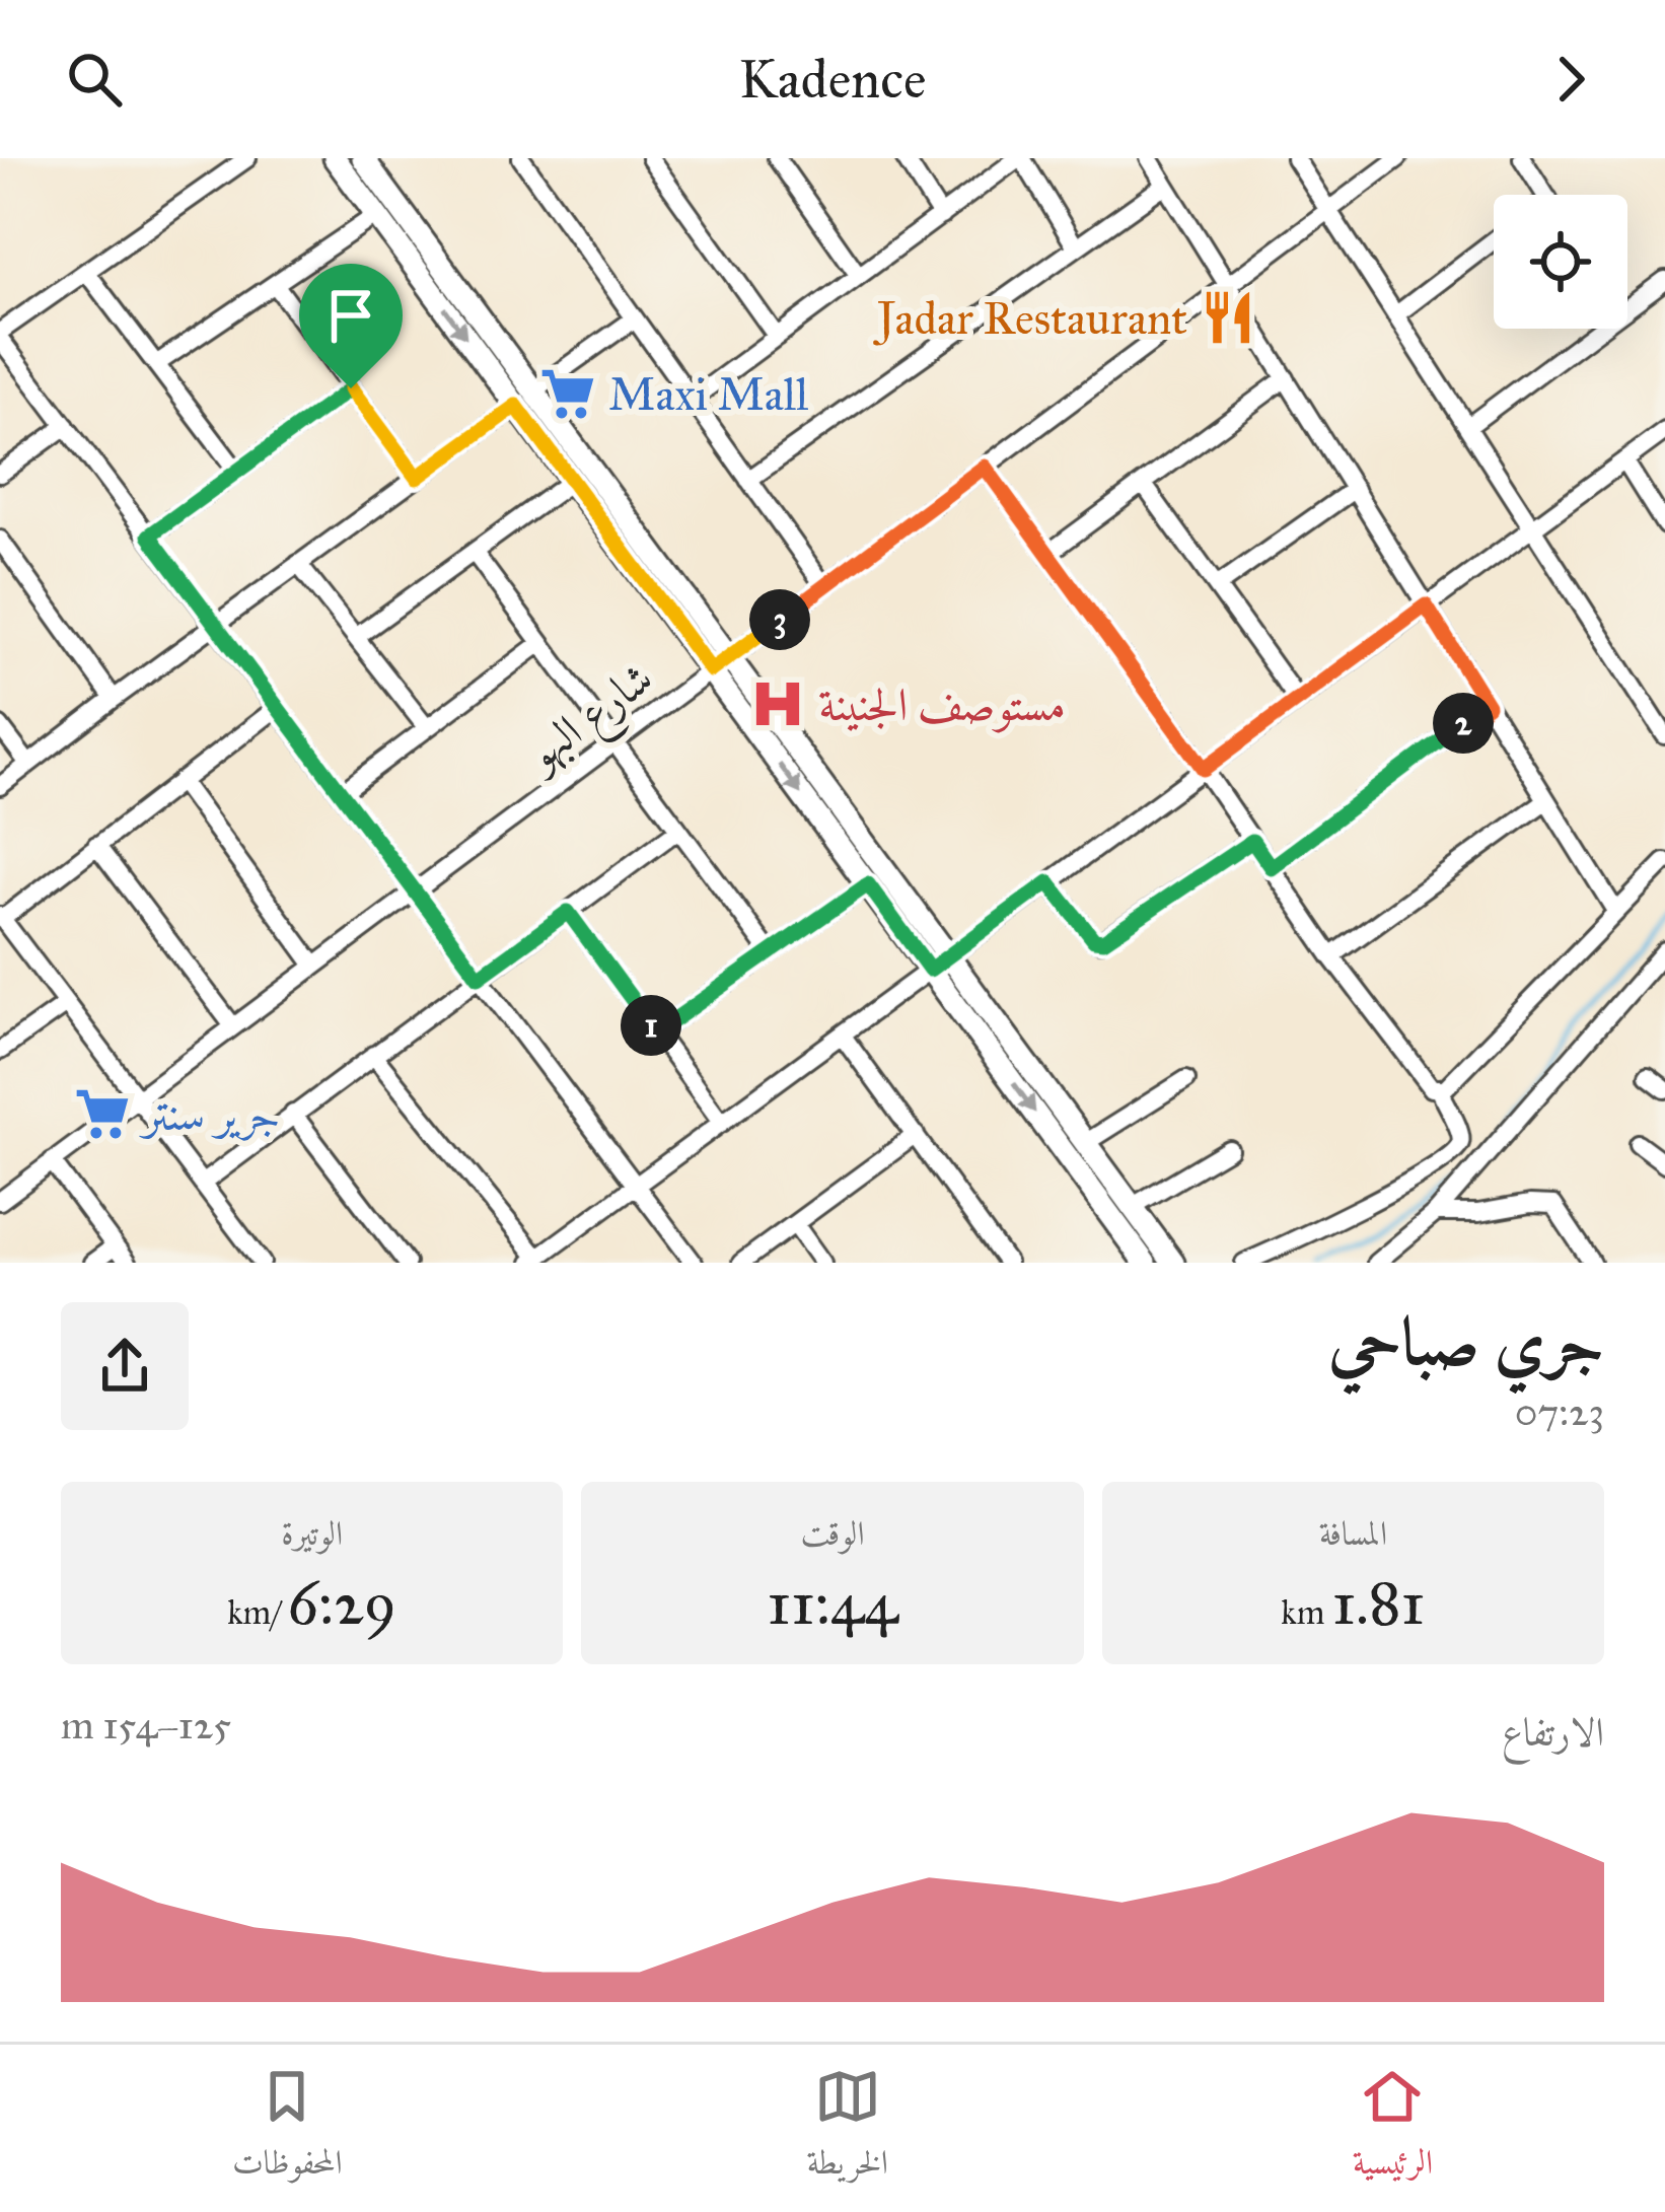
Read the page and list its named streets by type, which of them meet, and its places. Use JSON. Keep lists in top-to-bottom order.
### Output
{
  "streets": {
    "street": ["شارع البهو"]
  },
  "places": {
    "restaurant": ["Jadar Restaurant"],
    "supermarket": ["Maxi Mall", "جرير سنتر"],
    "hospital": ["مستوصف الجنينة"]
  },
  "page": {
    "header": "Kadence",
    "pins": ["3", "2", "1"],
    "heading": ["جري صباحي", "07:23"],
    "stats": [
      ["المسافة", "1.81 km"],
      ["الوقت", "11:44"],
      ["الوتيرة", "6:29 /km"]
    ],
    "chart": ["الارتفاع", "125–154 m"],
    "tabs": ["الرئيسية", "الخريطة", "المحفوظات"]
  }
}
